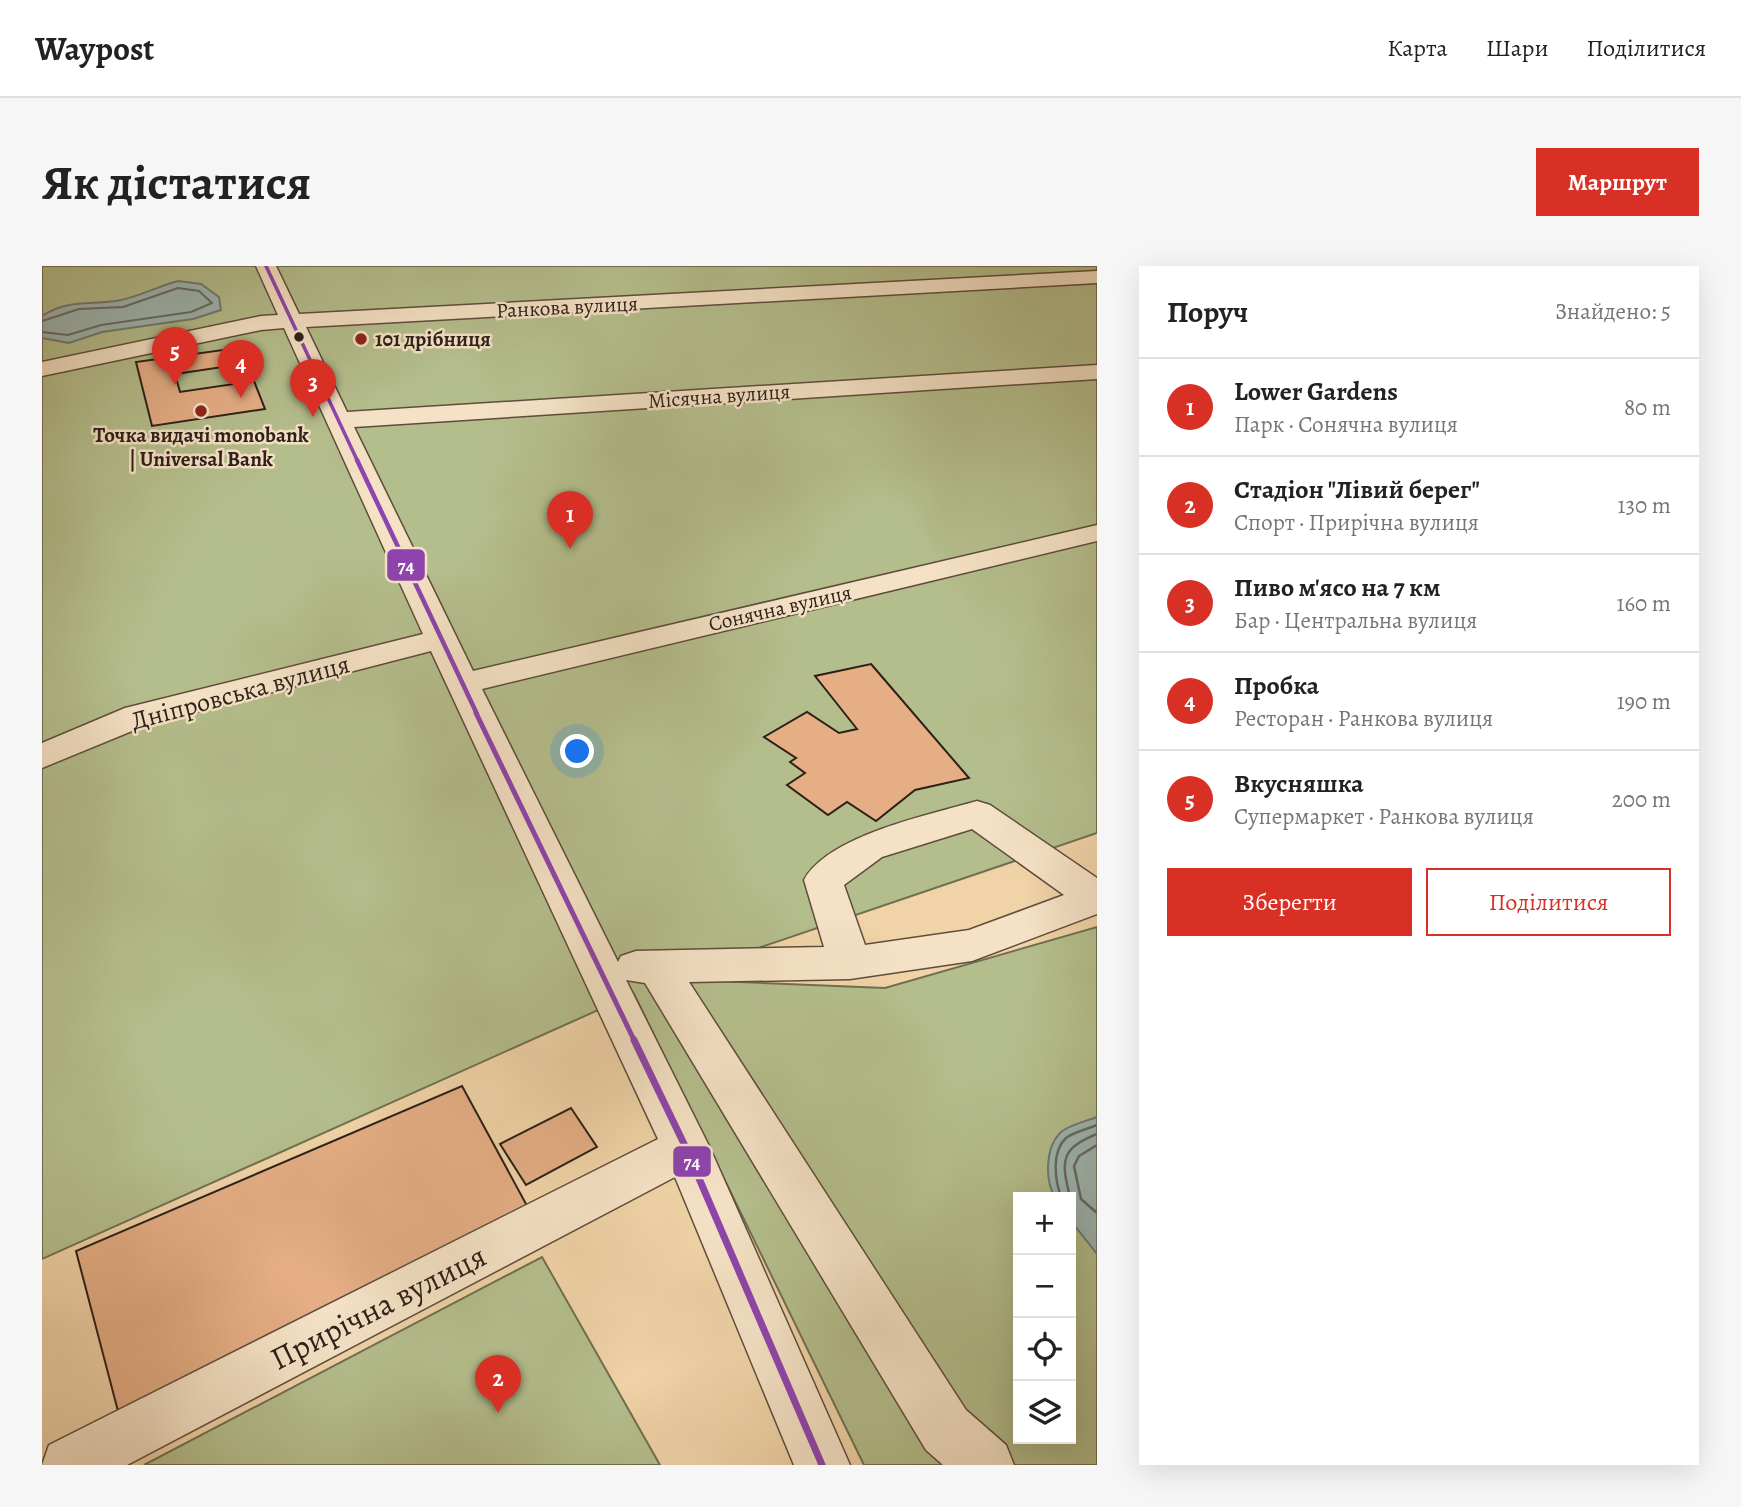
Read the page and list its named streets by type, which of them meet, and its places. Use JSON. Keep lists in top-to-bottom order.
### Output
{
  "streets": {
    "street": [
      "Ранкова вулиця",
      "Місячна вулиця",
      "Сонячна вулиця",
      "Дніпровська вулиця",
      "Прирічна вулиця"
    ]
  },
  "places": ["101 дрібниця", "Точка видачі monobank | Universal Bank"],
  "lines": ["transit line 74"],
  "page": {
    "header": "Waypost",
    "nav": ["Карта", "Шари", "Поділитися"],
    "buttons": [
      "Маршрут",
      ["Зберегти", "Поділитися"]
    ],
    "title": "Як дістатися",
    "heading": ["Поруч", "Знайдено: 5"],
    "pins": [
      "5",
      "4",
      "3",
      "1",
      "2"
    ],
    "list": [
      {
        "mark": "1",
        "name": "Lower Gardens",
        "note": "Парк · Сонячна вулиця",
        "value": "80 m"
      },
      {
        "mark": "2",
        "name": "Стадіон \"Лівий берег\"",
        "note": "Спорт · Прирічна вулиця",
        "value": "130 m"
      },
      {
        "mark": "3",
        "name": "Пиво м'ясо на 7 км",
        "note": "Бар · Центральна вулиця",
        "value": "160 m"
      },
      {
        "mark": "4",
        "name": "Пробка",
        "note": "Ресторан · Ранкова вулиця",
        "value": "190 m"
      },
      {
        "mark": "5",
        "name": "Вкусняшка",
        "note": "Супермаркет · Ранкова вулиця",
        "value": "200 m"
      }
    ],
    "map_buttons": ["+", "−"]
  }
}
